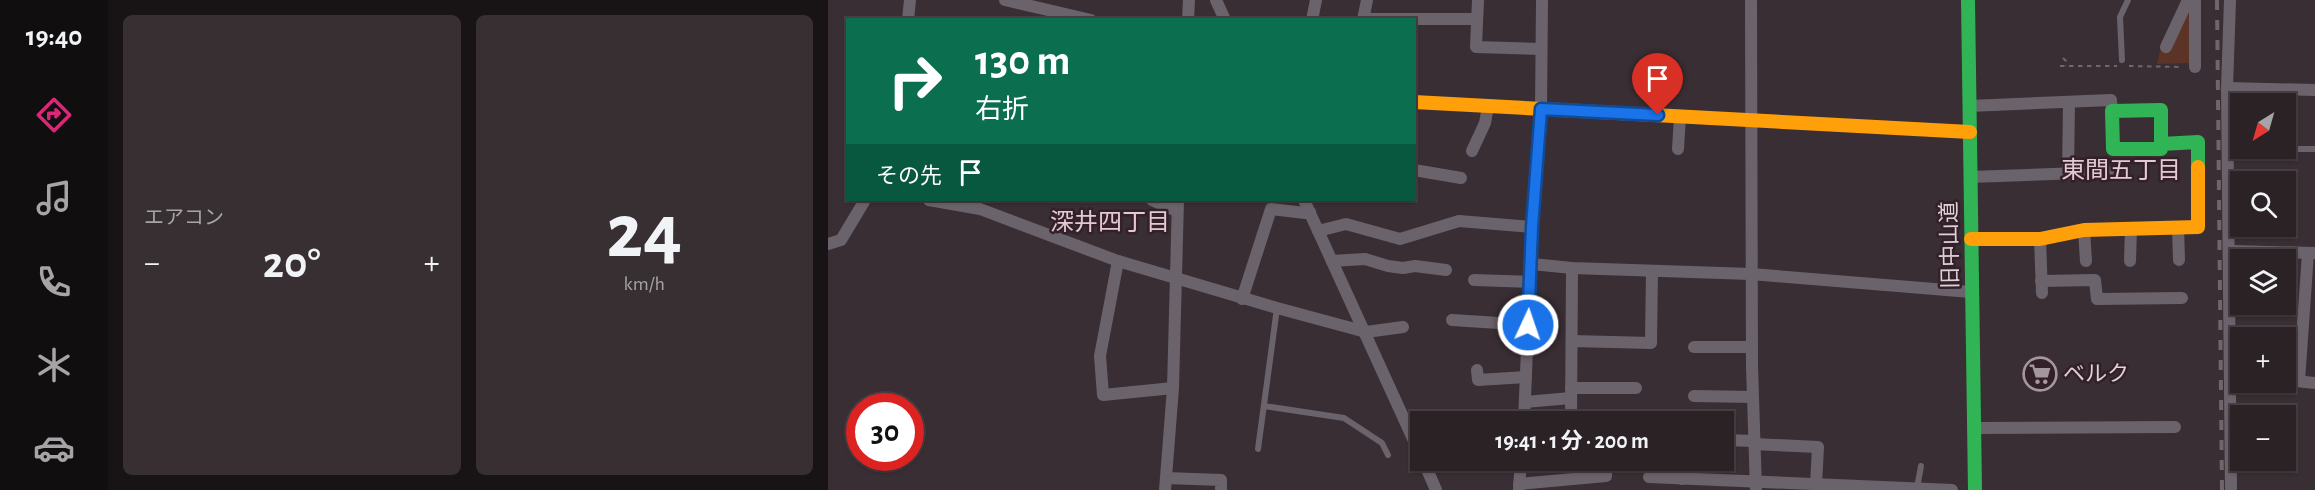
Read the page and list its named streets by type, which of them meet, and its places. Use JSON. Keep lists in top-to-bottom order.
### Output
{
  "streets": {
    "street": ["旧中山道"]
  },
  "districts": ["東間五丁目", "深井四丁目"],
  "places": {
    "supermarket": ["ベルク"]
  },
  "north": "bottom left",
  "page": {
    "tabs": "19:40",
    "tile": [
      "エアコン",
      ["24", "km/h"]
    ],
    "turn": ["130 m", "右折"],
    "map_buttons": ["+", "−"],
    "then": "その先",
    "heat": ["−", "20°", "+"],
    "limit": "30",
    "trip": "19:41 · 1 分 · 200 m"
  }
}
